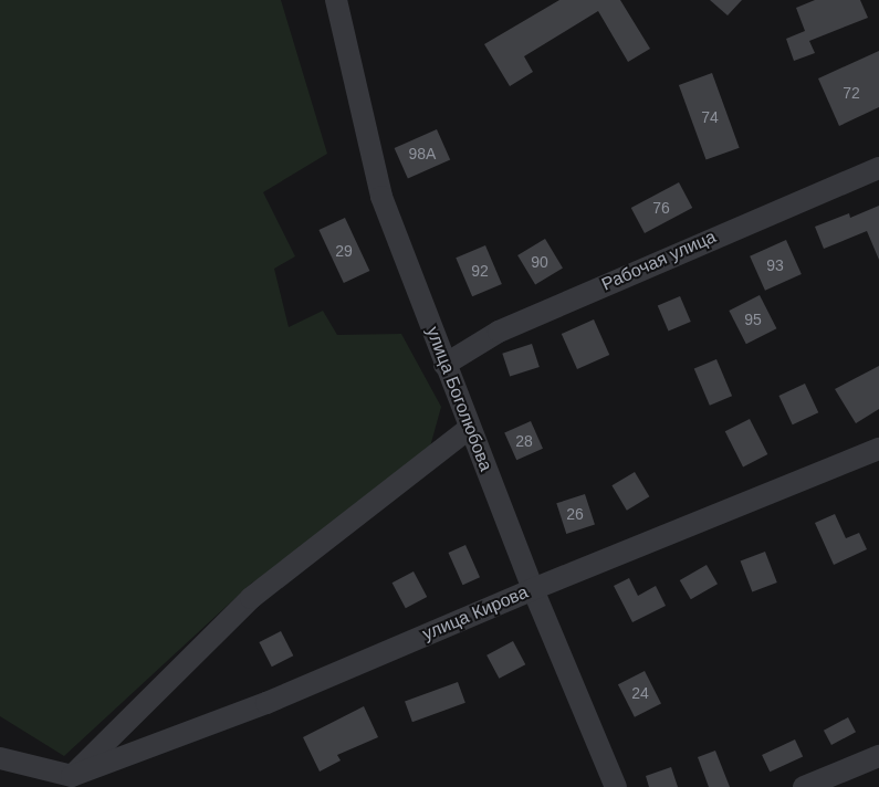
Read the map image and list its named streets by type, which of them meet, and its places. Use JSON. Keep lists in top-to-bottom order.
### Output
{
  "streets": {
    "street": ["Рабочая улица", "улица Боголюбова", "улица Кирова"]
  },
  "crossings": [
    ["Рабочая улица", "улица Боголюбова"],
    ["улица Боголюбова", "улица Кирова"]
  ],
  "house_numbers": [
    "72",
    "74",
    "98А",
    "76",
    "29",
    "90",
    "93",
    "92",
    "95",
    "28",
    "26",
    "24"
  ]
}
